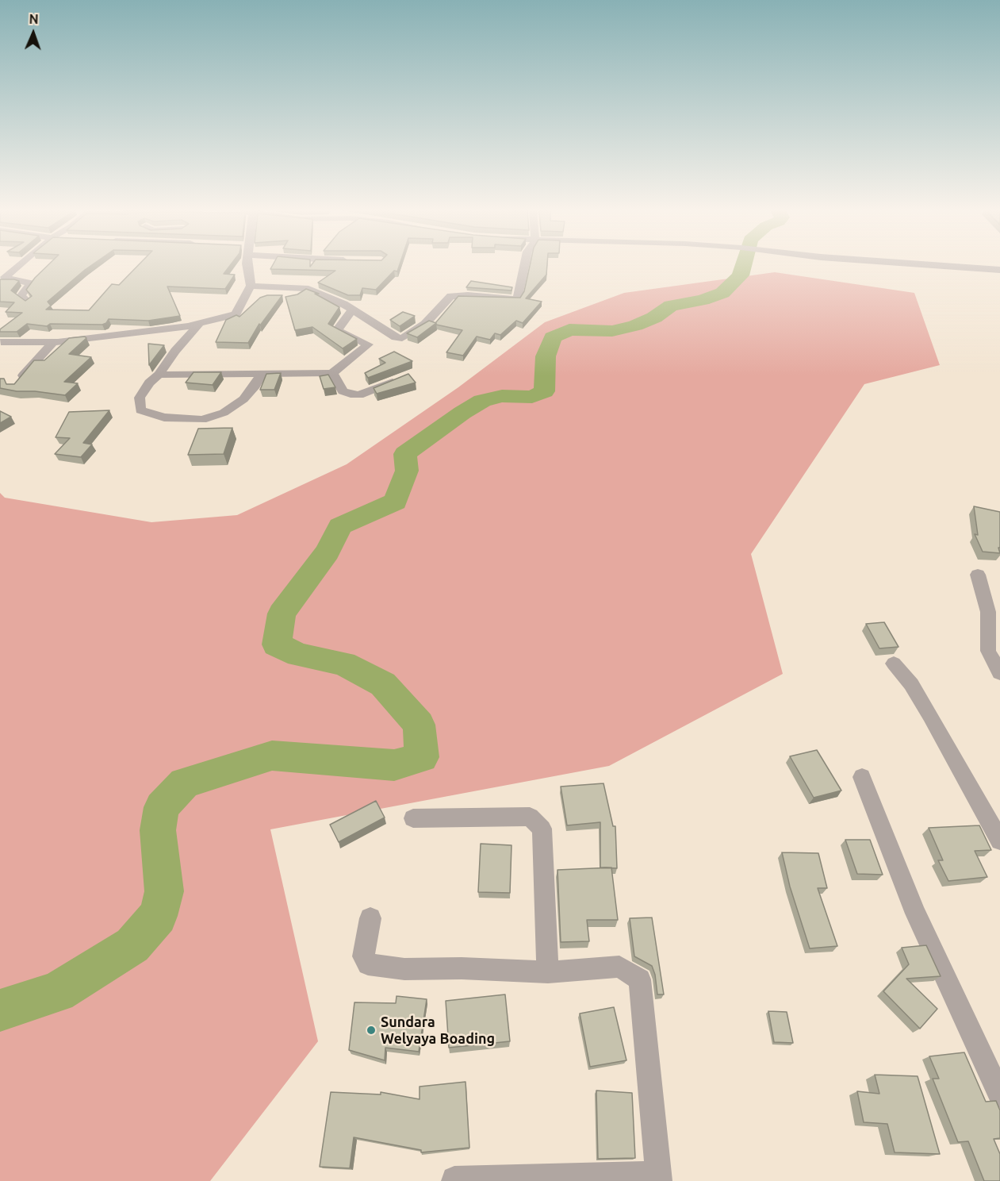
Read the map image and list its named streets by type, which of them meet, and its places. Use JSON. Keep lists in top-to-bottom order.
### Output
{
  "places": ["Sundara Welyaya Boading"],
  "north": "top"
}
